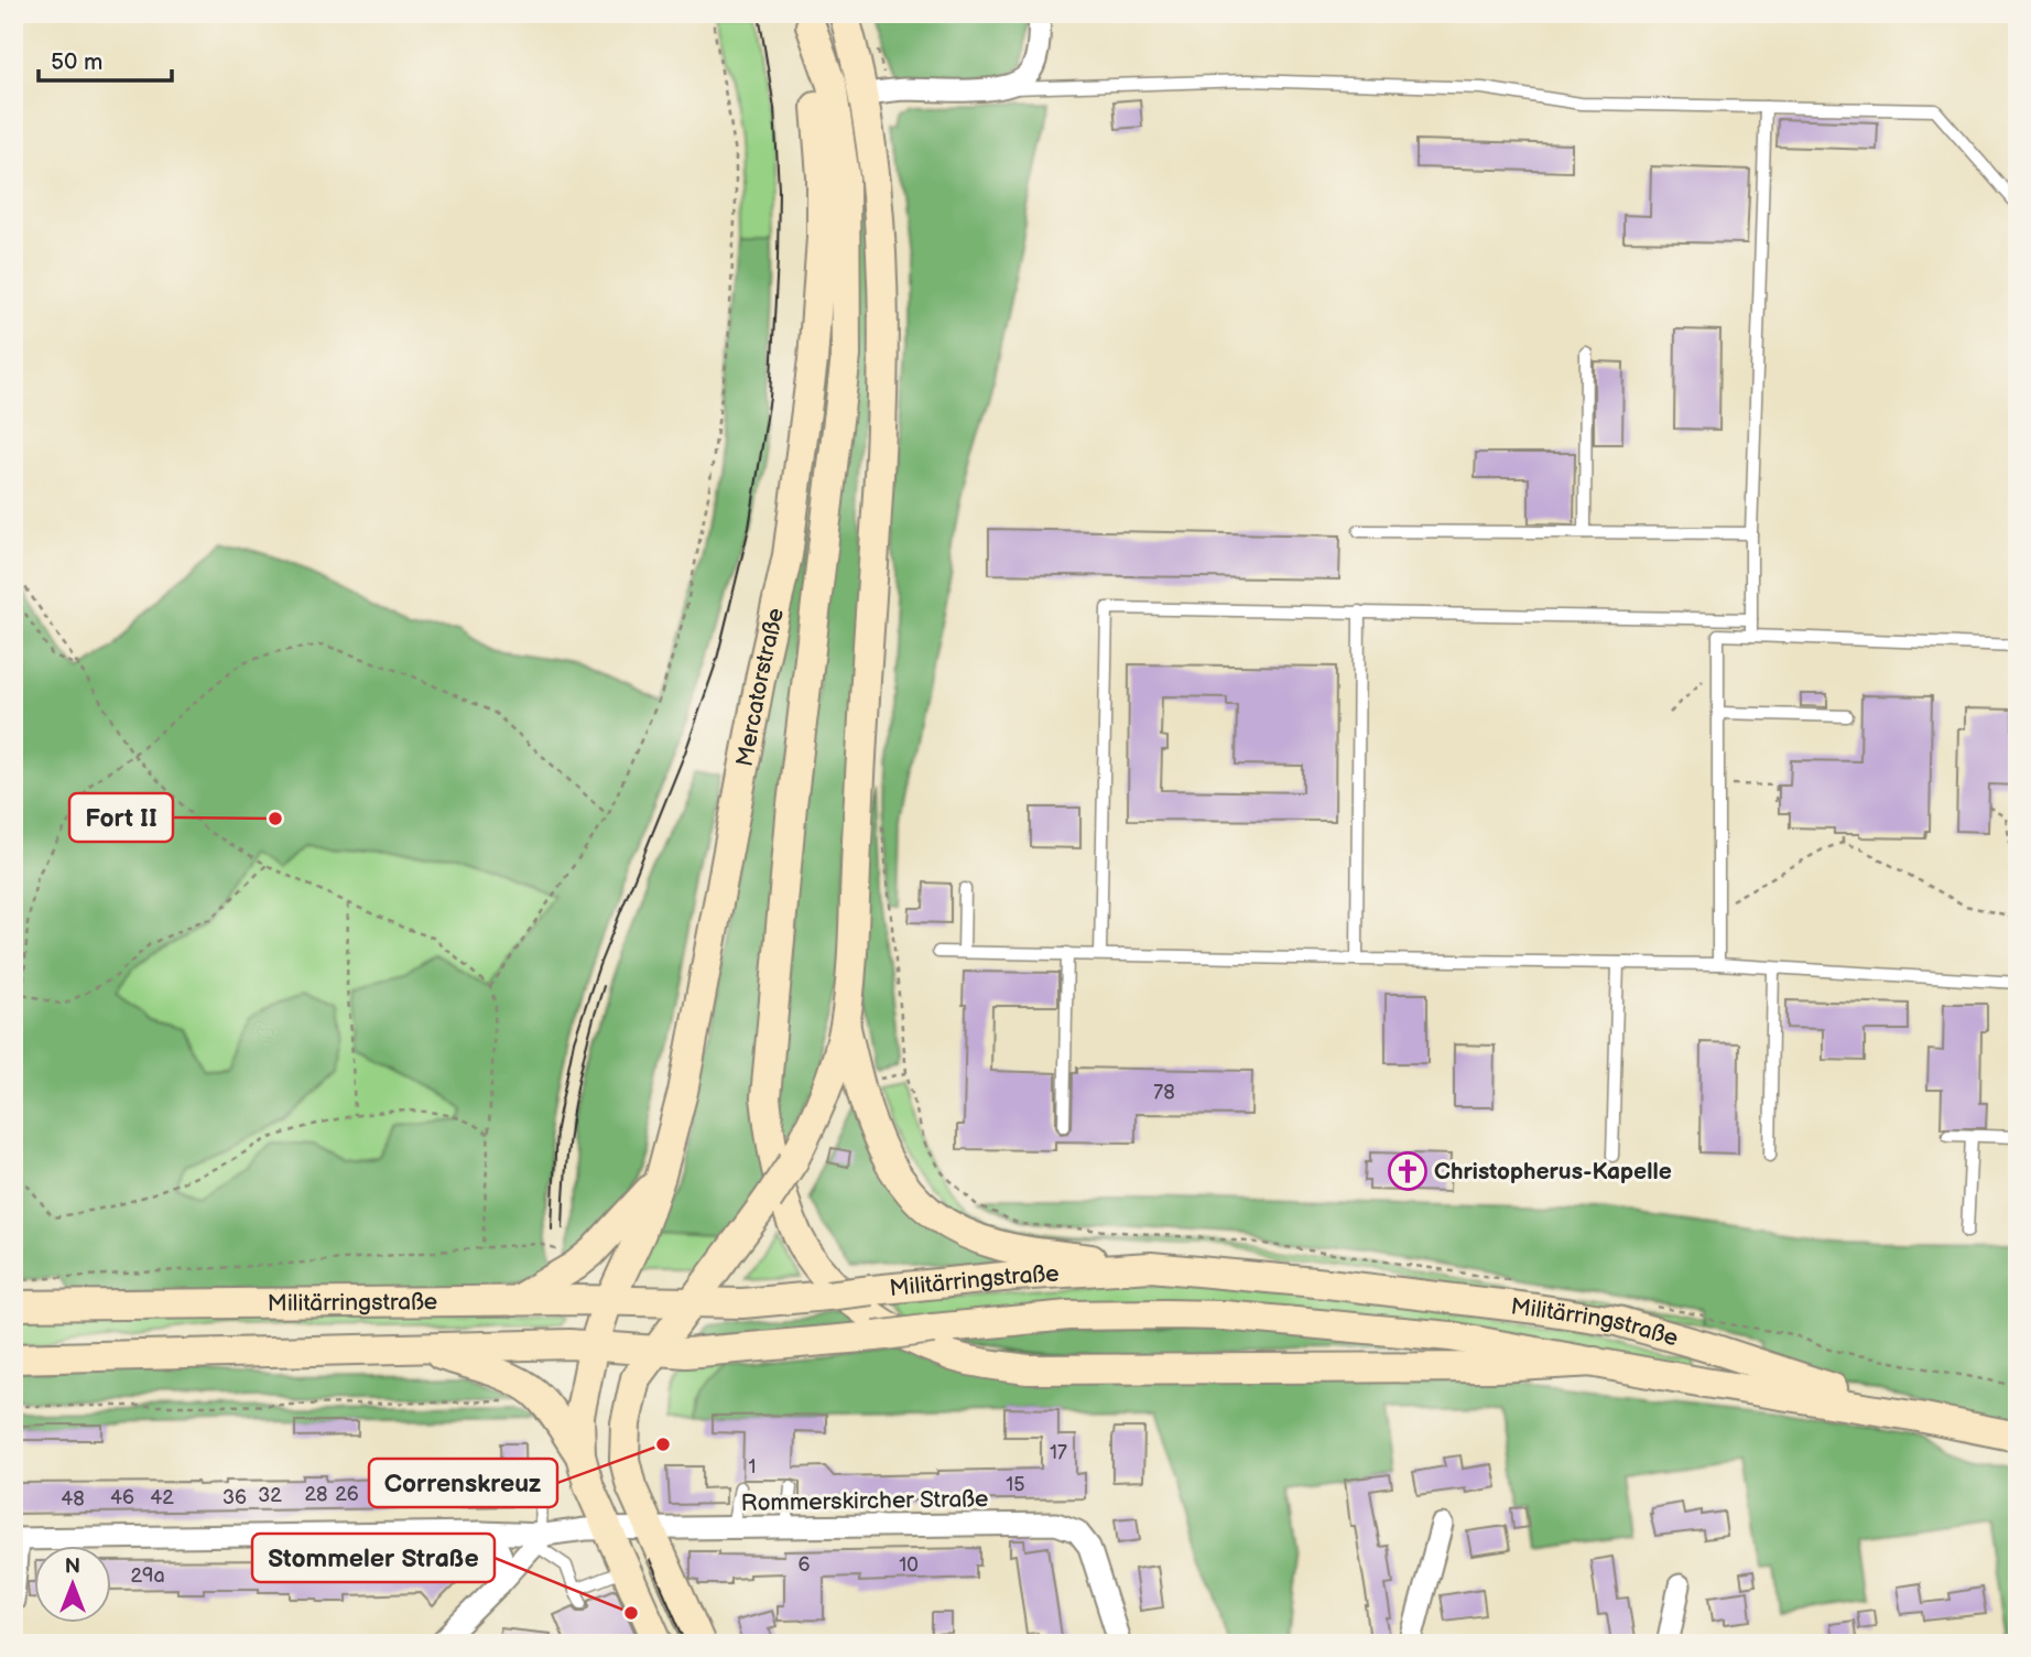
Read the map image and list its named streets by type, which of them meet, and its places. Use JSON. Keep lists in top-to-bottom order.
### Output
{
  "streets": {
    "main road": ["Mercatorstraße", "Militärringstraße"],
    "street": ["Rommerskircher Straße"]
  },
  "crossings": [
    ["Mercatorstraße", "Militärringstraße"]
  ],
  "places": {
    "other": ["Fort II", "Correnskreuz", "Stommeler Straße"],
    "church": ["Christopherus-Kapelle"]
  },
  "house_numbers": [
    "78",
    "17",
    "1",
    "15",
    "28",
    "26",
    "32",
    "46",
    "42",
    "36",
    "48",
    "6",
    "10",
    "29a"
  ],
  "scale_bar": "50 m",
  "north": "top"
}
